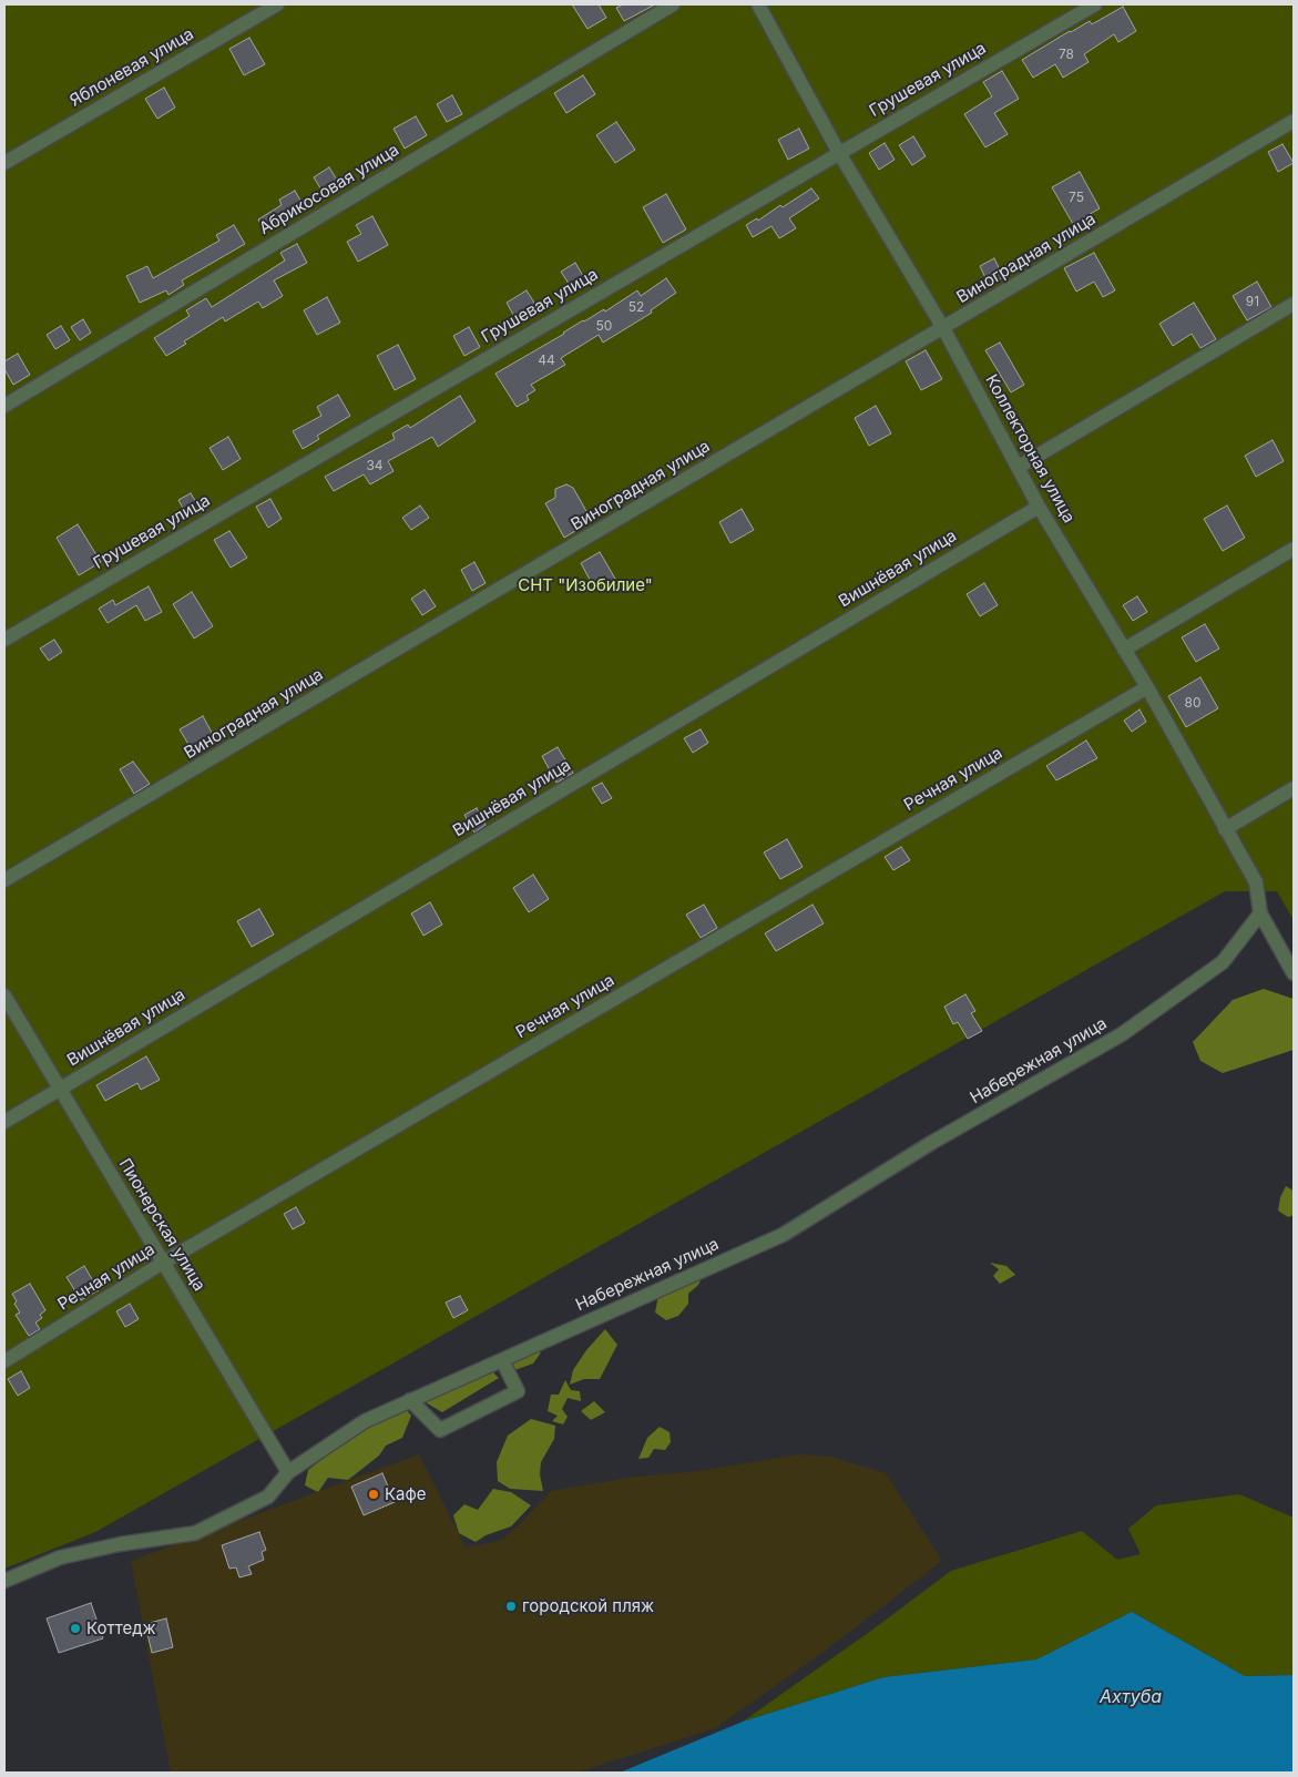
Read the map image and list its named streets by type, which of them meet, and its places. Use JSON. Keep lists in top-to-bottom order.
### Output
{
  "streets": {
    "street": [
      "Яблоневая улица",
      "Грушевая улица",
      "Абрикосовая улица",
      "Виноградная улица",
      "Коллекторная улица",
      "Вишнёвая улица",
      "Речная улица",
      "Набережная улица",
      "Пионерская улица"
    ]
  },
  "crossings": [
    ["Грушевая улица", "Коллекторная улица"],
    ["Виноградная улица", "Коллекторная улица"],
    ["Коллекторная улица", "Вишнёвая улица"],
    ["Коллекторная улица", "Речная улица"],
    ["Коллекторная улица", "Набережная улица"],
    ["Вишнёвая улица", "Пионерская улица"],
    ["Речная улица", "Пионерская улица"],
    ["Набережная улица", "Пионерская улица"]
  ],
  "water": ["Ахтуба"],
  "parks": ["СНТ \"Изобилие\""],
  "places": ["Кафе", "городской пляж", "Коттедж"],
  "house_numbers": [
    "78",
    "75",
    "91",
    "52",
    "50",
    "44",
    "34",
    "80"
  ]
}
